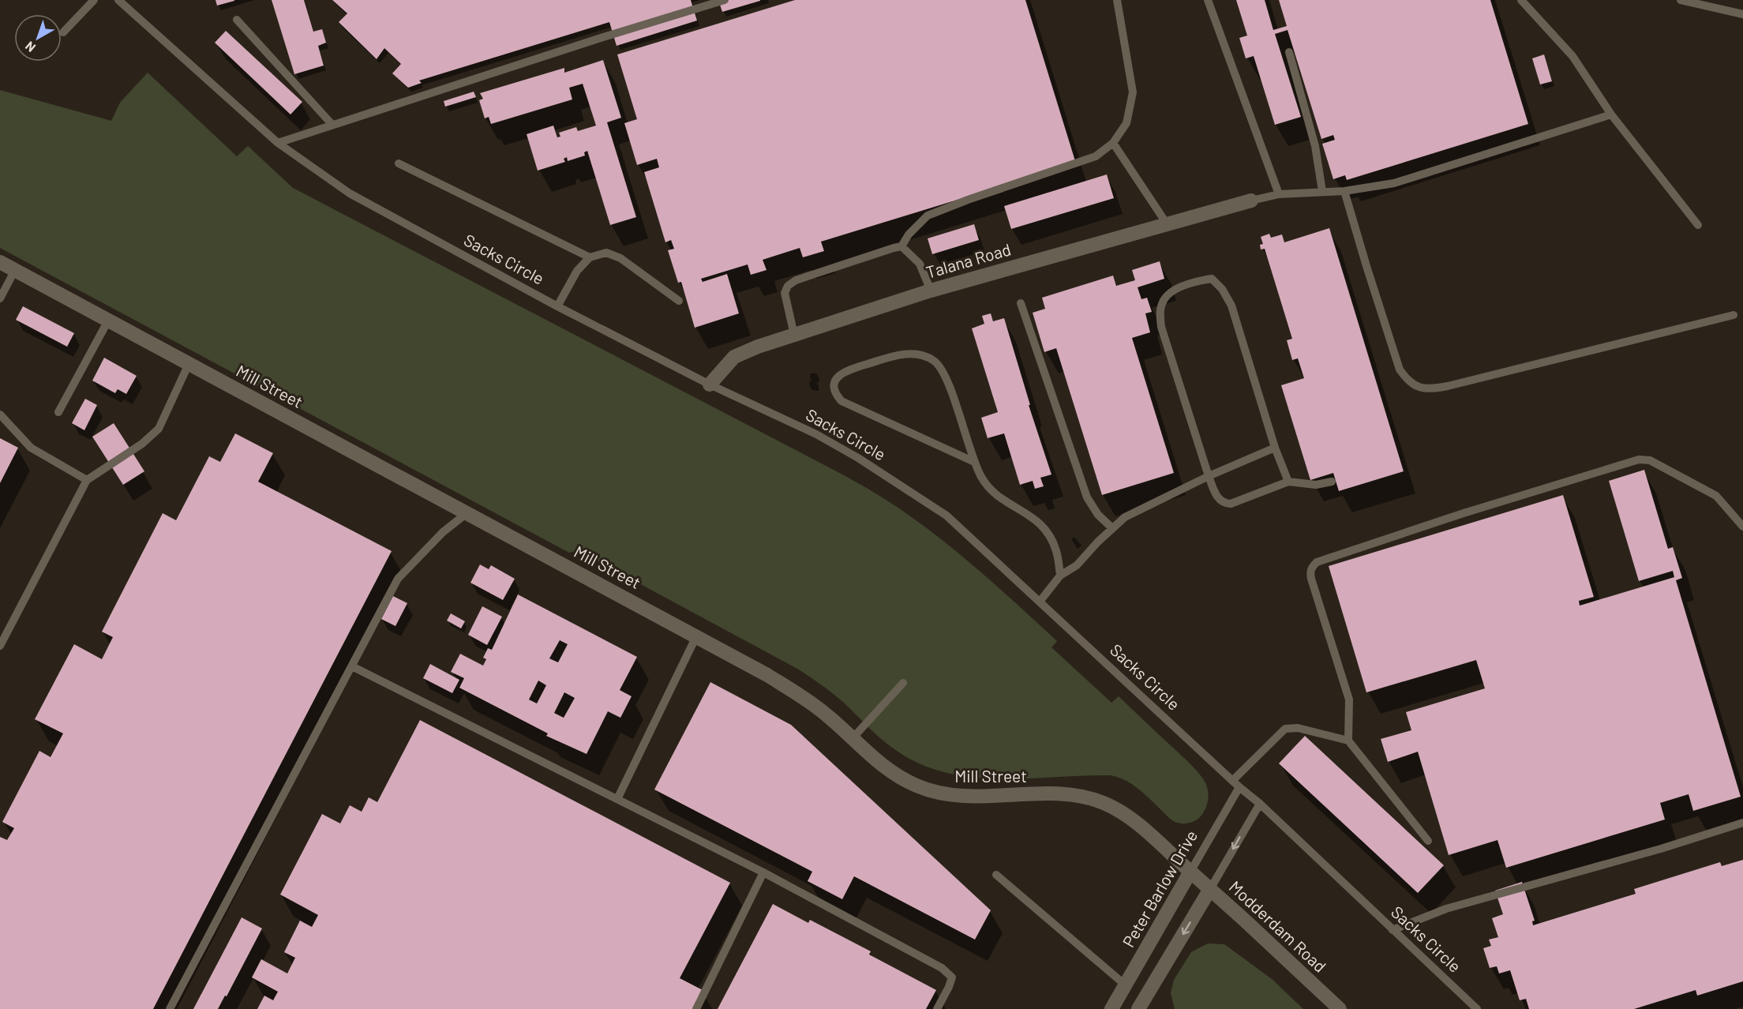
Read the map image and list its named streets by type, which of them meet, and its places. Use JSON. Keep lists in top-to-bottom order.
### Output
{
  "streets": {
    "street": [
      "Talana Road",
      "Mill Street",
      "Peter Barlow Drive",
      "Modderdam Road"
    ],
    "lane": ["Sacks Circle"]
  },
  "crossings": [
    ["Sacks Circle", "Talana Road"],
    ["Sacks Circle", "Peter Barlow Drive"],
    ["Mill Street", "Peter Barlow Drive"],
    ["Mill Street", "Modderdam Road"],
    ["Peter Barlow Drive", "Modderdam Road"]
  ],
  "north": "bottom left"
}
